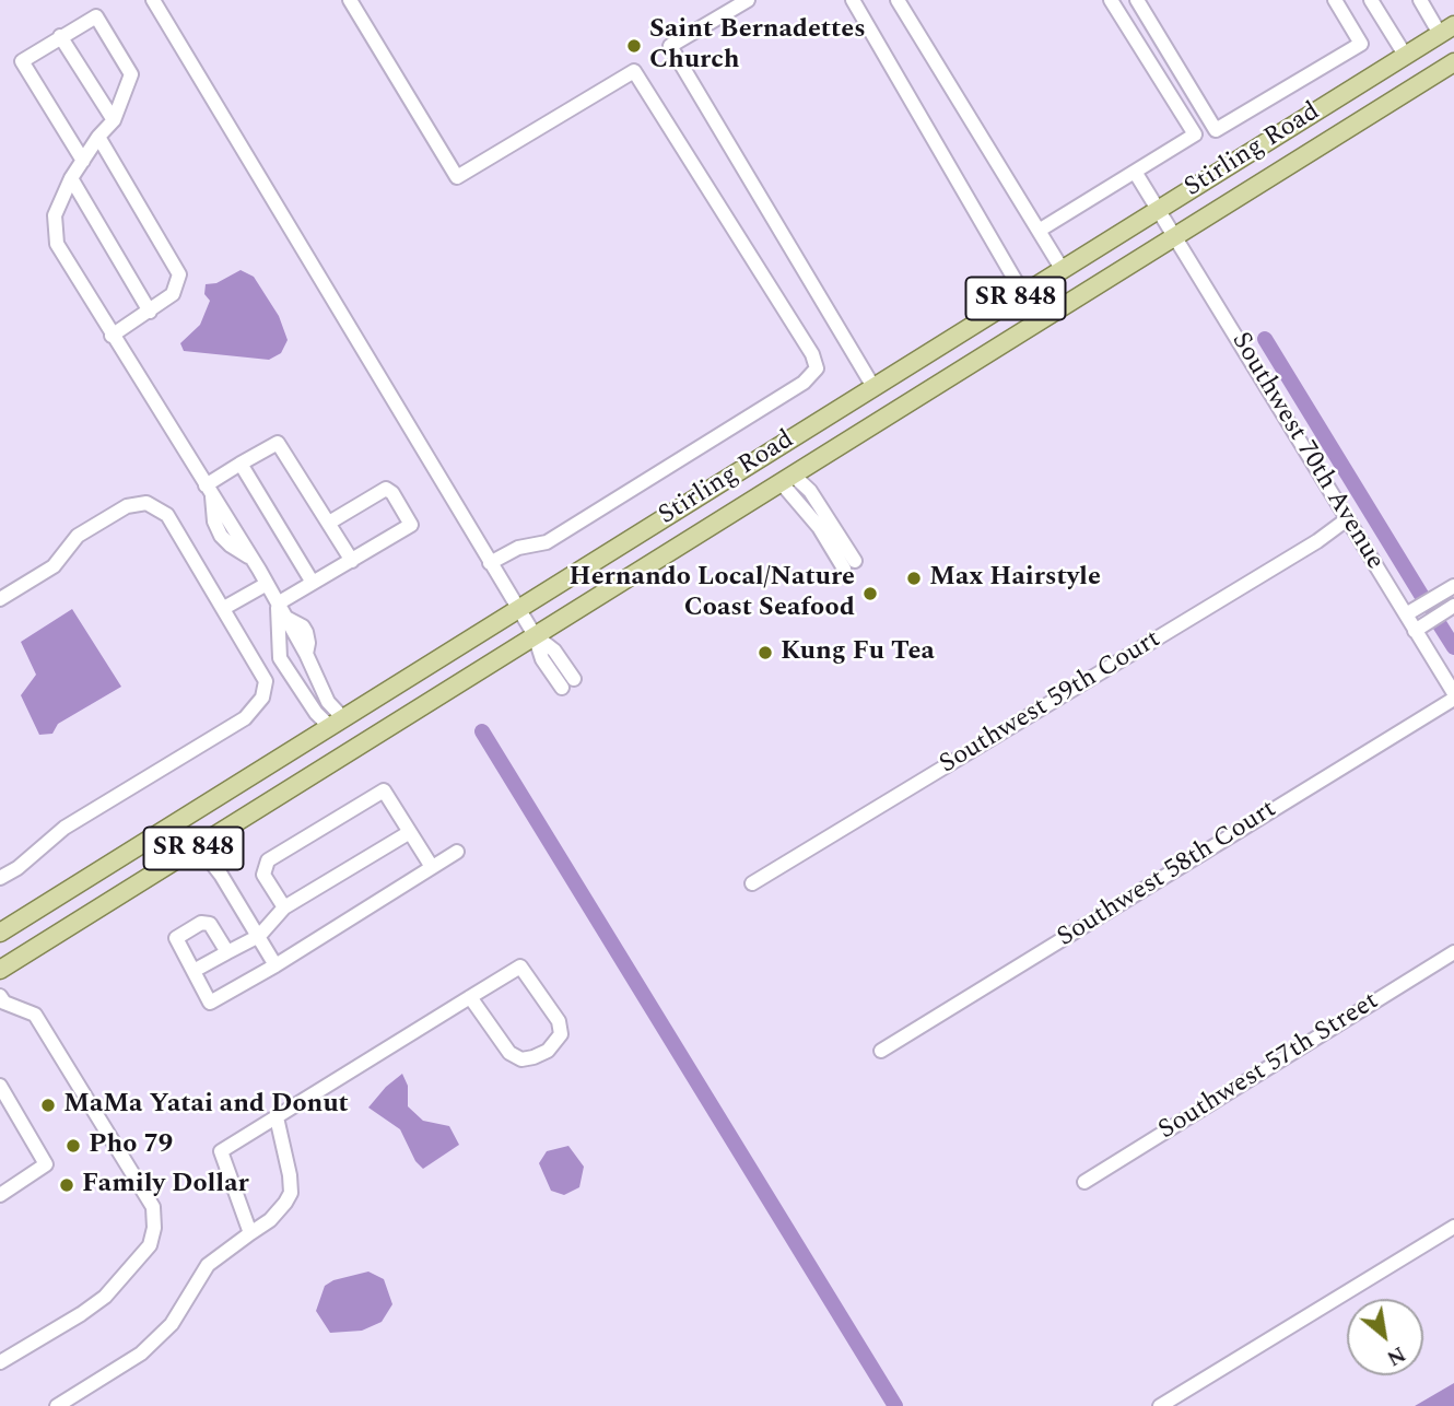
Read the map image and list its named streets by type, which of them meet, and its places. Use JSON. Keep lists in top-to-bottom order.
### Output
{
  "streets": {
    "main road": ["Stirling Road", "SR 848"],
    "street": [
      "Southwest 70th Avenue",
      "Southwest 59th Court",
      "Southwest 58th Court",
      "Southwest 57th Street"
    ]
  },
  "crossings": [
    ["Stirling Road", "Southwest 70th Avenue"],
    ["Southwest 70th Avenue", "Southwest 59th Court"],
    ["Southwest 70th Avenue", "Southwest 58th Court"]
  ],
  "places": [
    "Saint Bernadettes Church",
    "Max Hairstyle",
    "Hernando Local/Nature Coast Seafood",
    "Kung Fu Tea",
    "MaMa Yatai and Donut",
    "Pho 79",
    "Family Dollar"
  ],
  "north": "bottom right"
}
